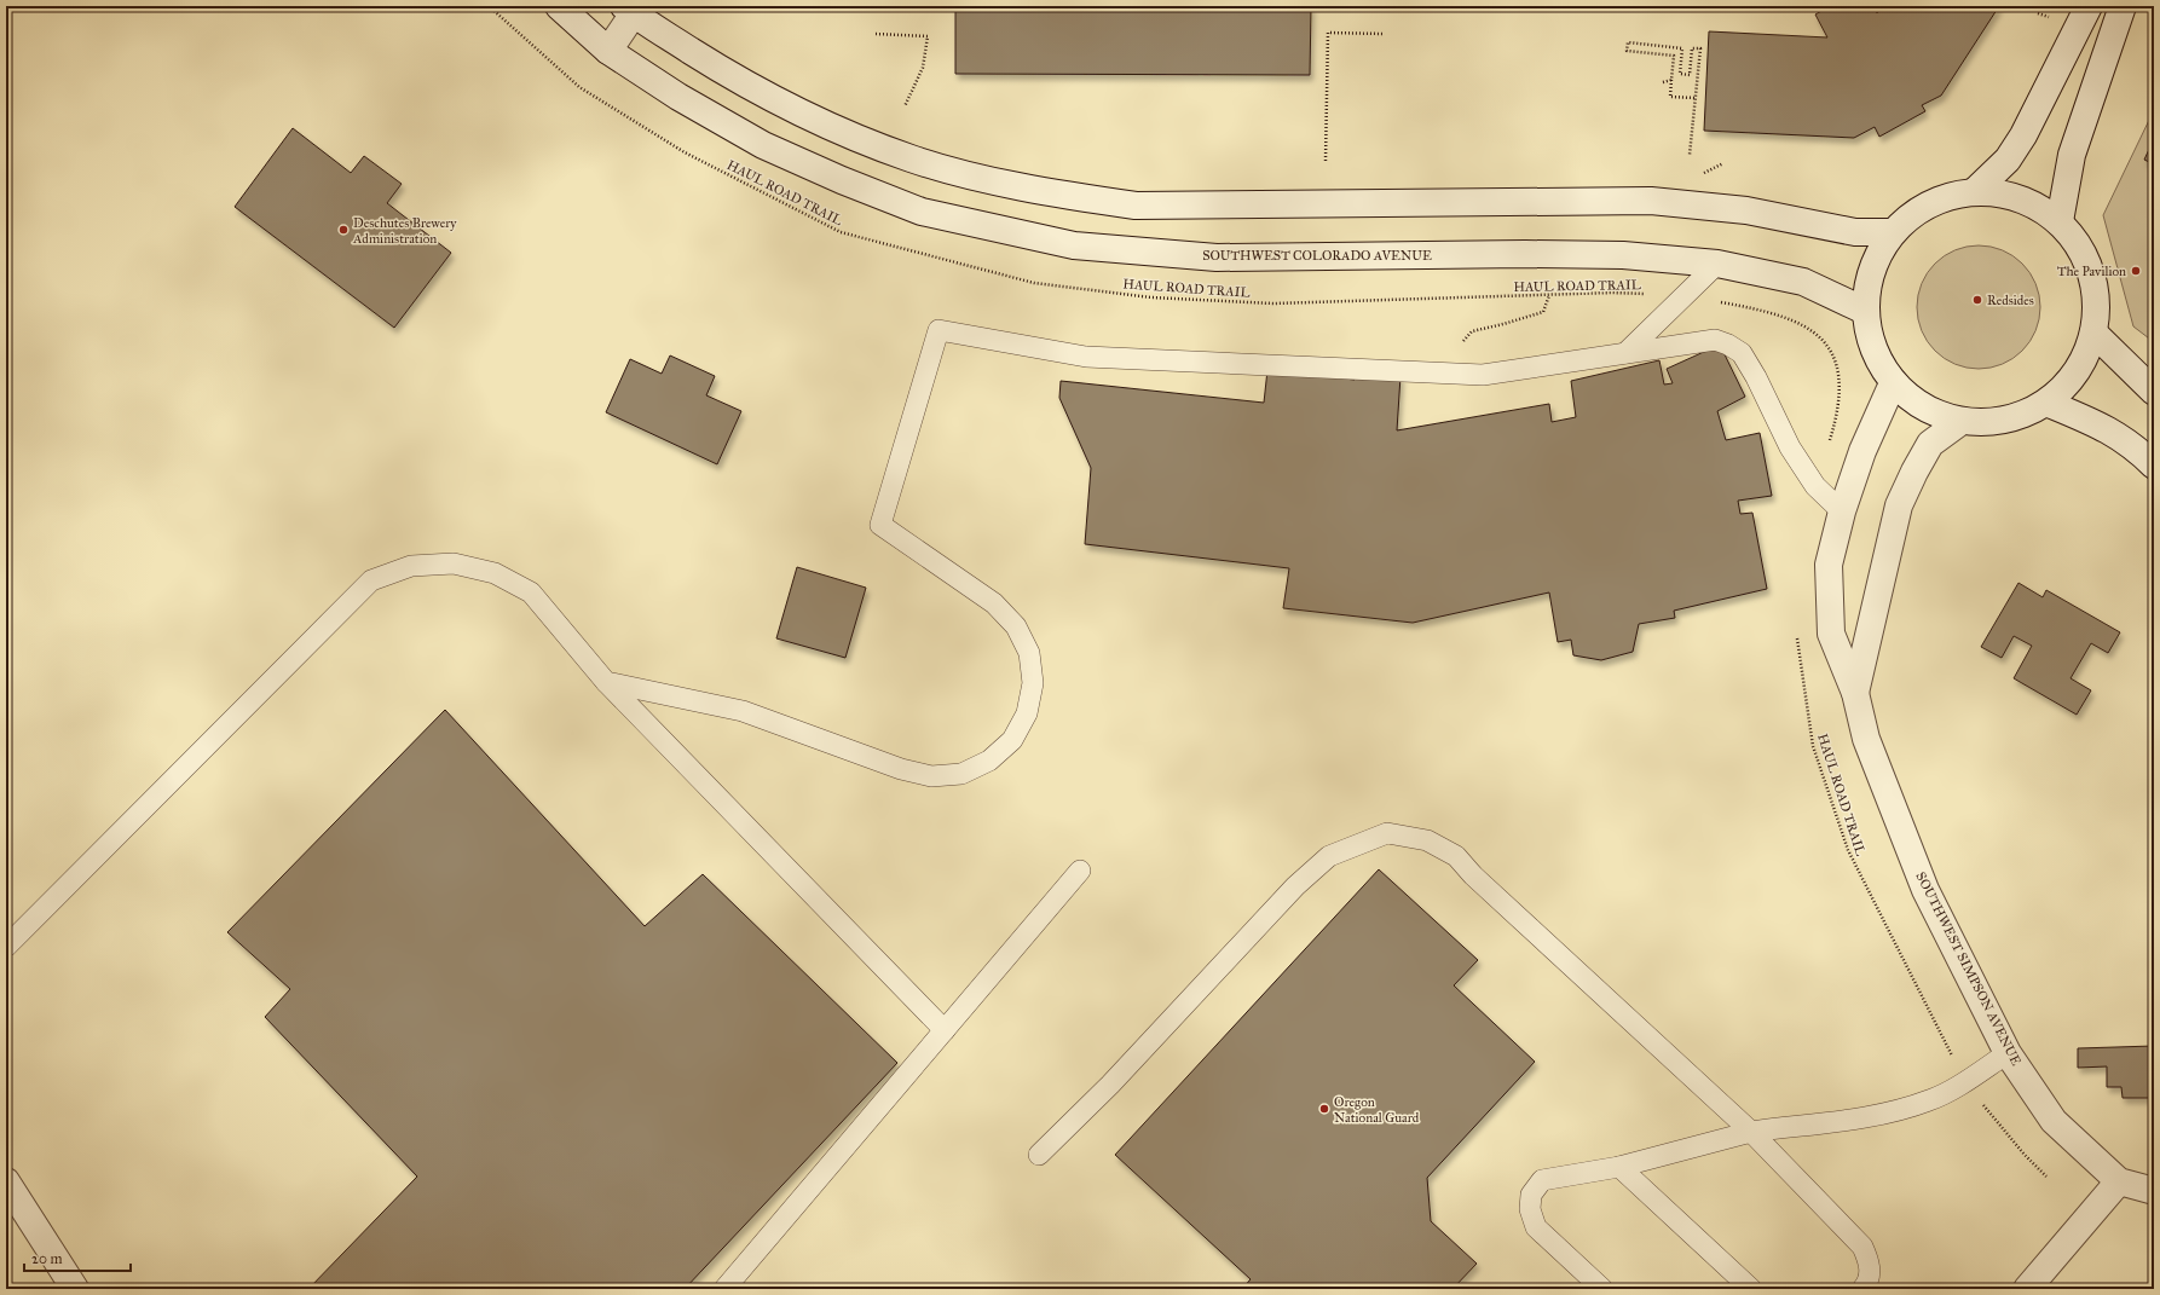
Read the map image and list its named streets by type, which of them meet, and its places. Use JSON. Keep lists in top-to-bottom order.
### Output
{
  "streets": {
    "main road": ["SOUTHWEST COLORADO AVENUE", "SOUTHWEST SIMPSON AVENUE"],
    "path": ["HAUL ROAD TRAIL"]
  },
  "places": [
    "Deschutes Brewery Administration",
    "The Pavilion",
    "Redsides",
    "Oregon National Guard"
  ],
  "scale_bar": "20 m"
}
